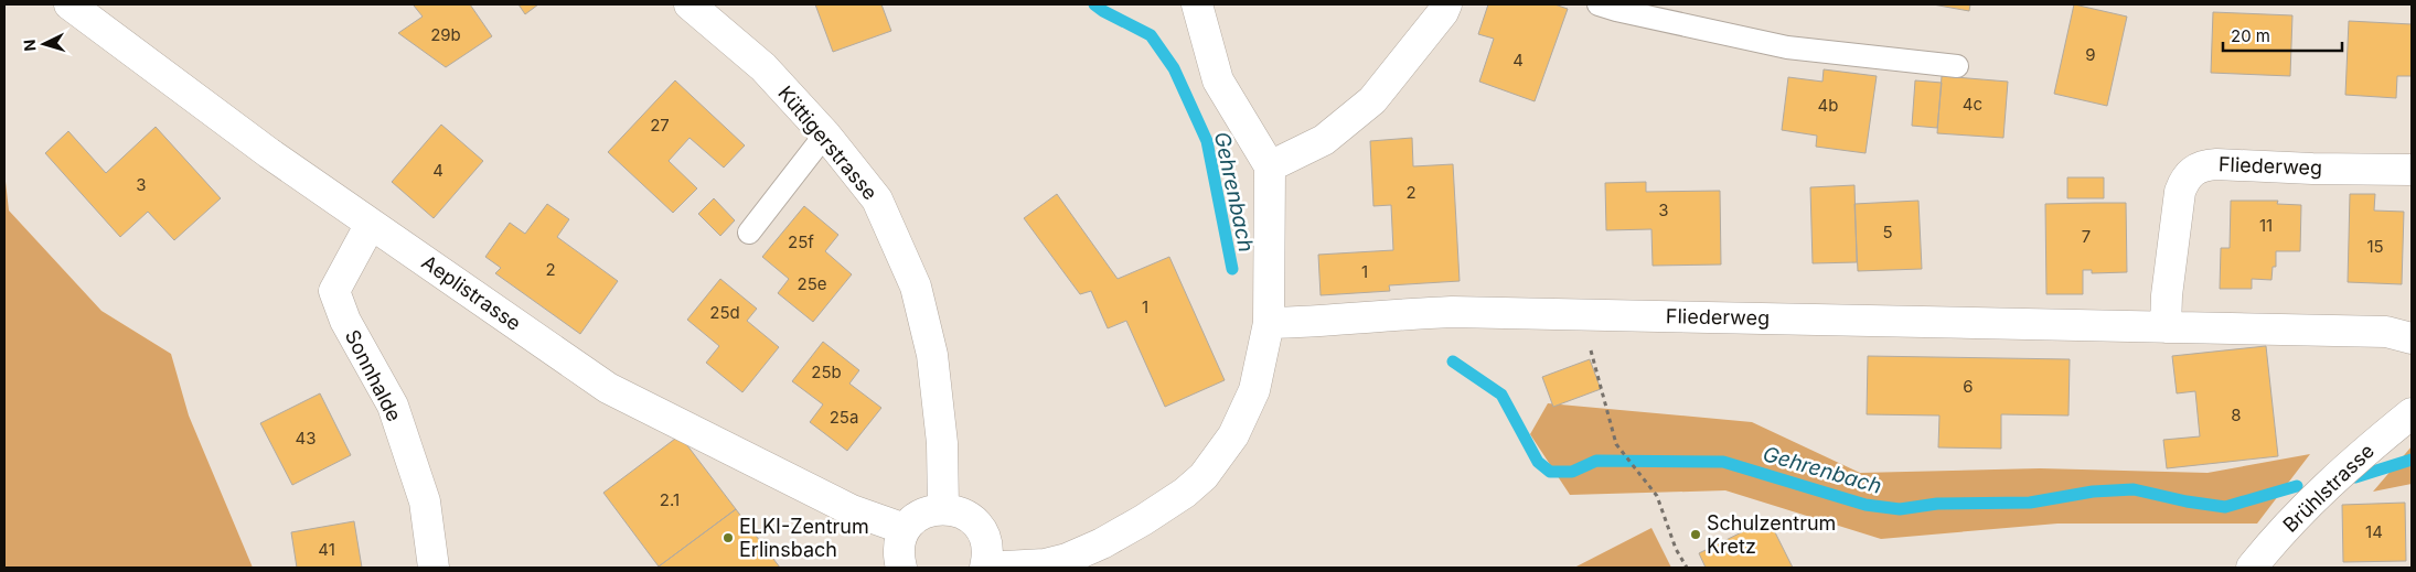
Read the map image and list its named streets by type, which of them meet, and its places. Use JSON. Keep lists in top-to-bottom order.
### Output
{
  "streets": {
    "street": [
      "Küttigerstrasse",
      "Fliederweg",
      "Aeplistrasse",
      "Sonnhalde",
      "Brühlstrasse"
    ]
  },
  "crossings": [
    ["Aeplistrasse", "Sonnhalde"]
  ],
  "water": ["Gehrenbach"],
  "places": ["Schulzentrum Kretz", "ELKI-Zentrum Erlinsbach"],
  "house_numbers": [
    "29b",
    "9",
    "4",
    "4c",
    "4b",
    "27",
    "4",
    "3",
    "2",
    "3",
    "11",
    "5",
    "7",
    "25f",
    "15",
    "2",
    "1",
    "25e",
    "1",
    "25d",
    "25b",
    "6",
    "8",
    "25a",
    "43",
    "2.1",
    "14",
    "41"
  ],
  "scale_bar": "20 m",
  "north": "left"
}
